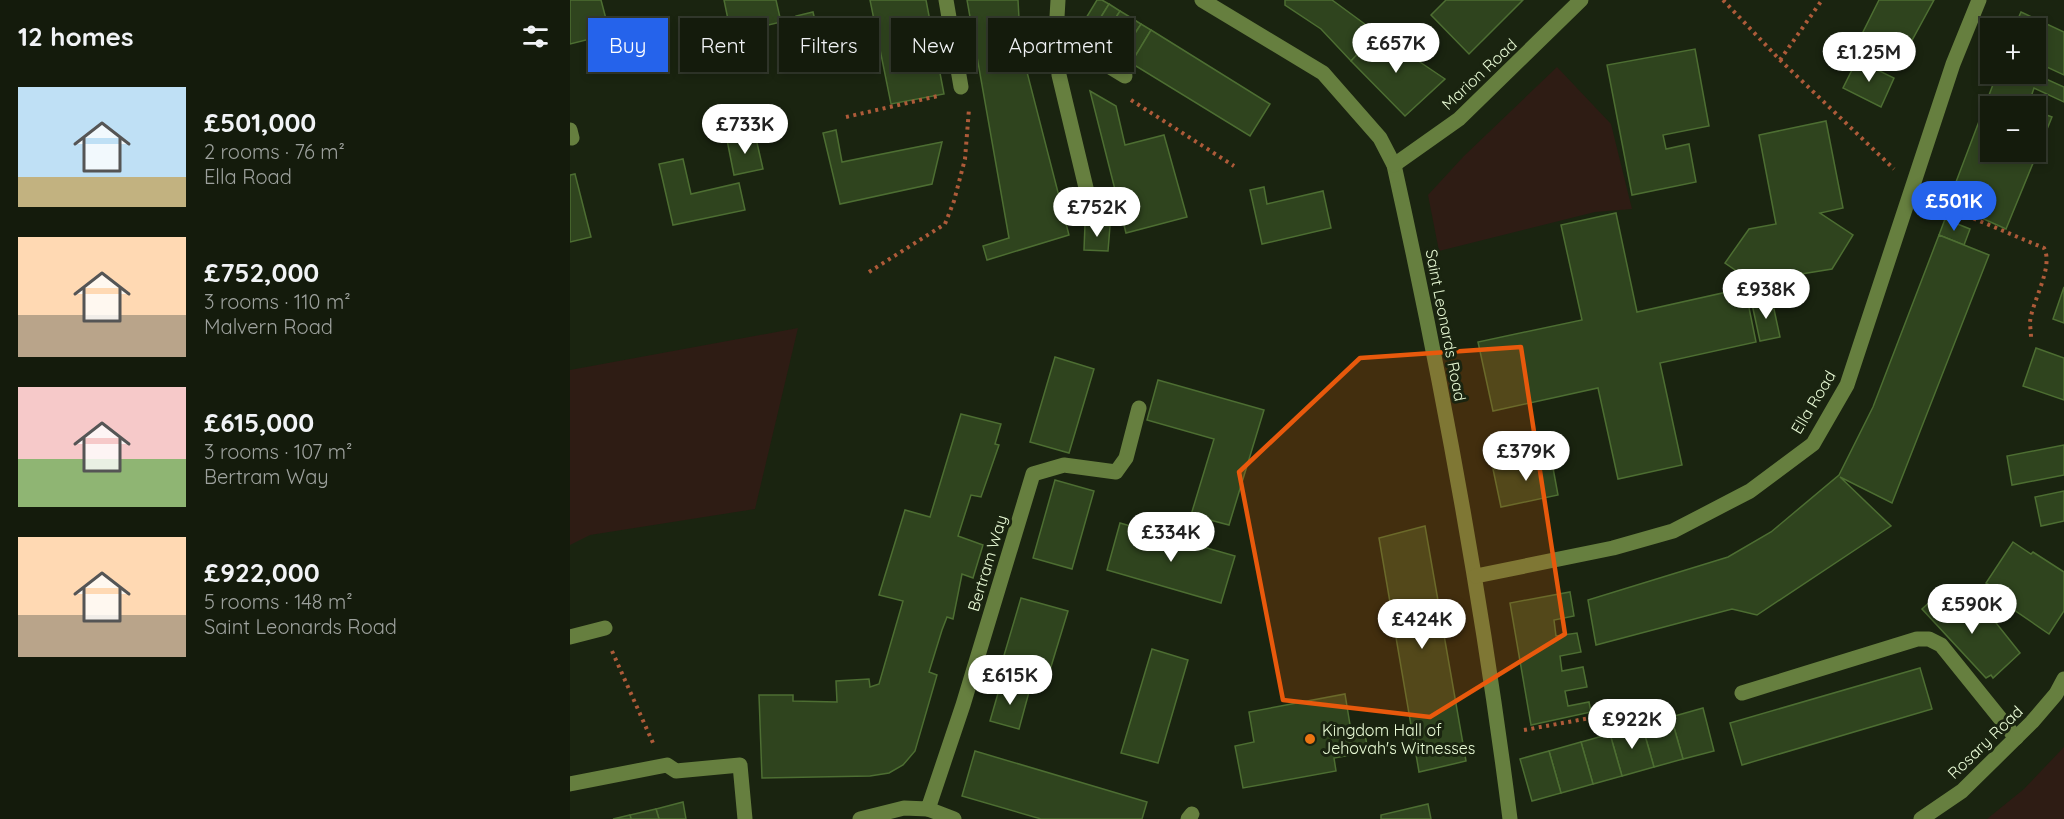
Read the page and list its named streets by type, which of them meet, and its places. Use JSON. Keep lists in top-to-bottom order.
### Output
{
  "streets": {
    "street": [
      "Marion Road",
      "Saint Leonards Road",
      "Ella Road",
      "Bertram Way",
      "Rosary Road"
    ]
  },
  "crossings": [
    ["Marion Road", "Saint Leonards Road"],
    ["Saint Leonards Road", "Ella Road"]
  ],
  "places": ["Kingdom Hall of Jehovah's Witnesses"],
  "page": {
    "heading": "12 homes",
    "map_buttons": ["+", "−"],
    "chip": [
      "Buy",
      "Rent",
      "Filters",
      "New",
      "Apartment"
    ],
    "price": [
      "£657K",
      "£1.25M",
      "£733K",
      "£501K",
      "£752K",
      "£938K",
      "£379K",
      "£334K",
      "£590K",
      "£424K",
      "£615K",
      "£922K"
    ],
    "list": [
      {
        "name": "£501,000",
        "note": "2 rooms · 76 m² · Ella Road"
      },
      {
        "name": "£752,000",
        "note": "3 rooms · 110 m² · Malvern Road"
      },
      {
        "name": "£615,000",
        "note": "3 rooms · 107 m² · Bertram Way"
      },
      {
        "name": "£922,000",
        "note": "5 rooms · 148 m² · Saint Leonards Road"
      }
    ]
  }
}
